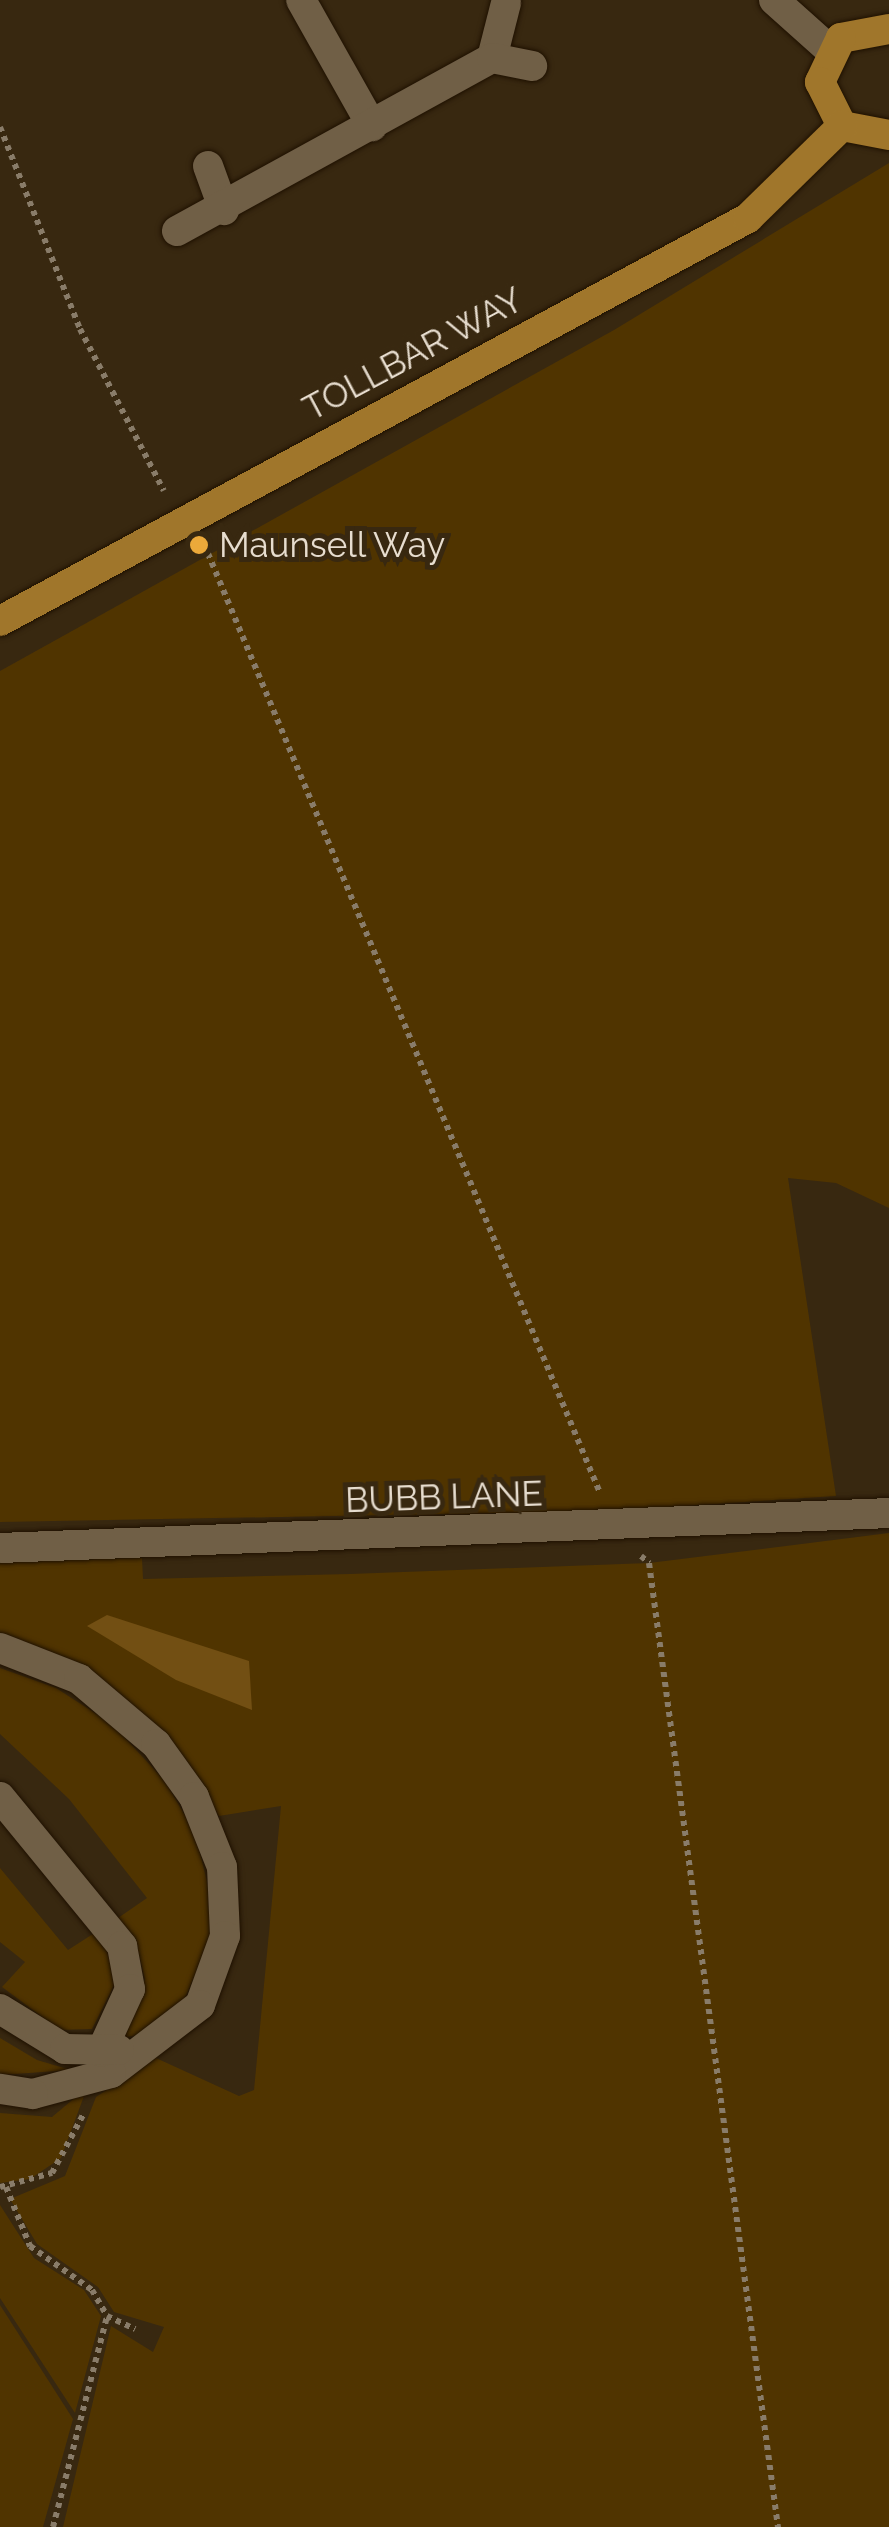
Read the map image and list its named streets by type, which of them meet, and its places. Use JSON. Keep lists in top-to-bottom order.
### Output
{
  "streets": {
    "main road": ["TOLLBAR WAY"],
    "street": ["BUBB LANE"]
  },
  "places": ["Maunsell Way"]
}
